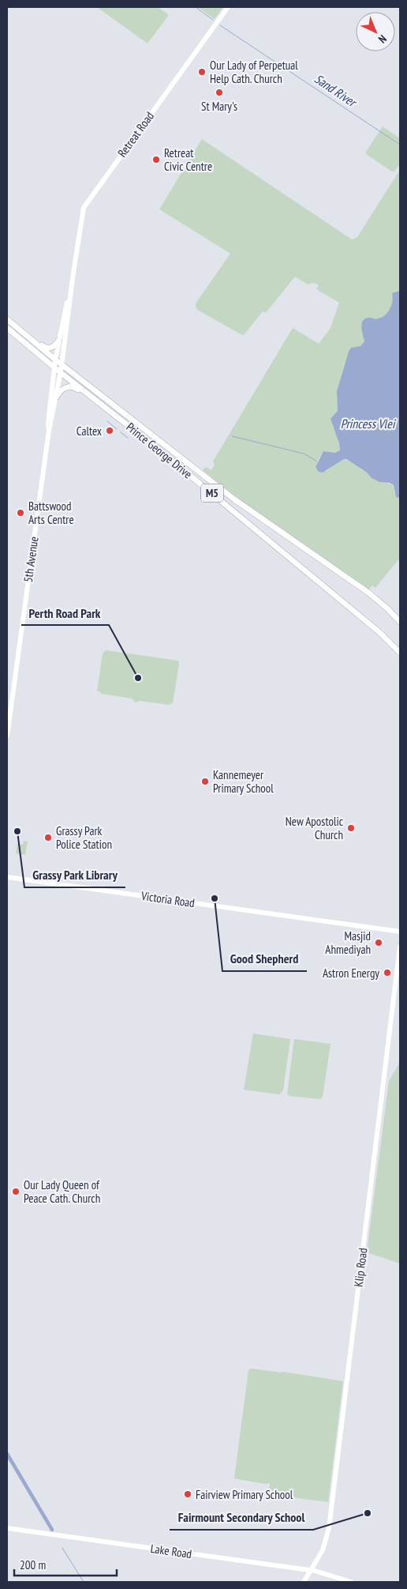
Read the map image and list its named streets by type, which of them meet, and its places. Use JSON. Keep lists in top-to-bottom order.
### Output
{
  "streets": {
    "main road": ["Prince George Drive", "M5"],
    "street": [
      "Retreat Road",
      "5th Avenue",
      "Victoria Road",
      "Klip Road",
      "Lake Road"
    ]
  },
  "crossings": [
    ["Retreat Road", "Prince George Drive"],
    ["Retreat Road", "5th Avenue"],
    ["Prince George Drive", "5th Avenue"],
    ["Klip Road", "Lake Road"]
  ],
  "water": ["Sand River", "Princess Vlei"],
  "places": [
    "Our Lady of Perpetual Help Cath. Church",
    "St Mary's",
    "Retreat Civic Centre",
    "Caltex",
    "Battswood Arts Centre",
    "Perth Road Park",
    "Kannemeyer Primary School",
    "New Apostolic Church",
    "Grassy Park Library",
    "Grassy Park Police Station",
    "Good Shepherd",
    "Masjid Ahmediyah",
    "Astron Energy",
    "Our Lady Queen of Peace Cath. Church",
    "Fairview Primary School",
    "Fairmount Secondary School"
  ],
  "scale_bar": "200 m",
  "north": "bottom right"
}
